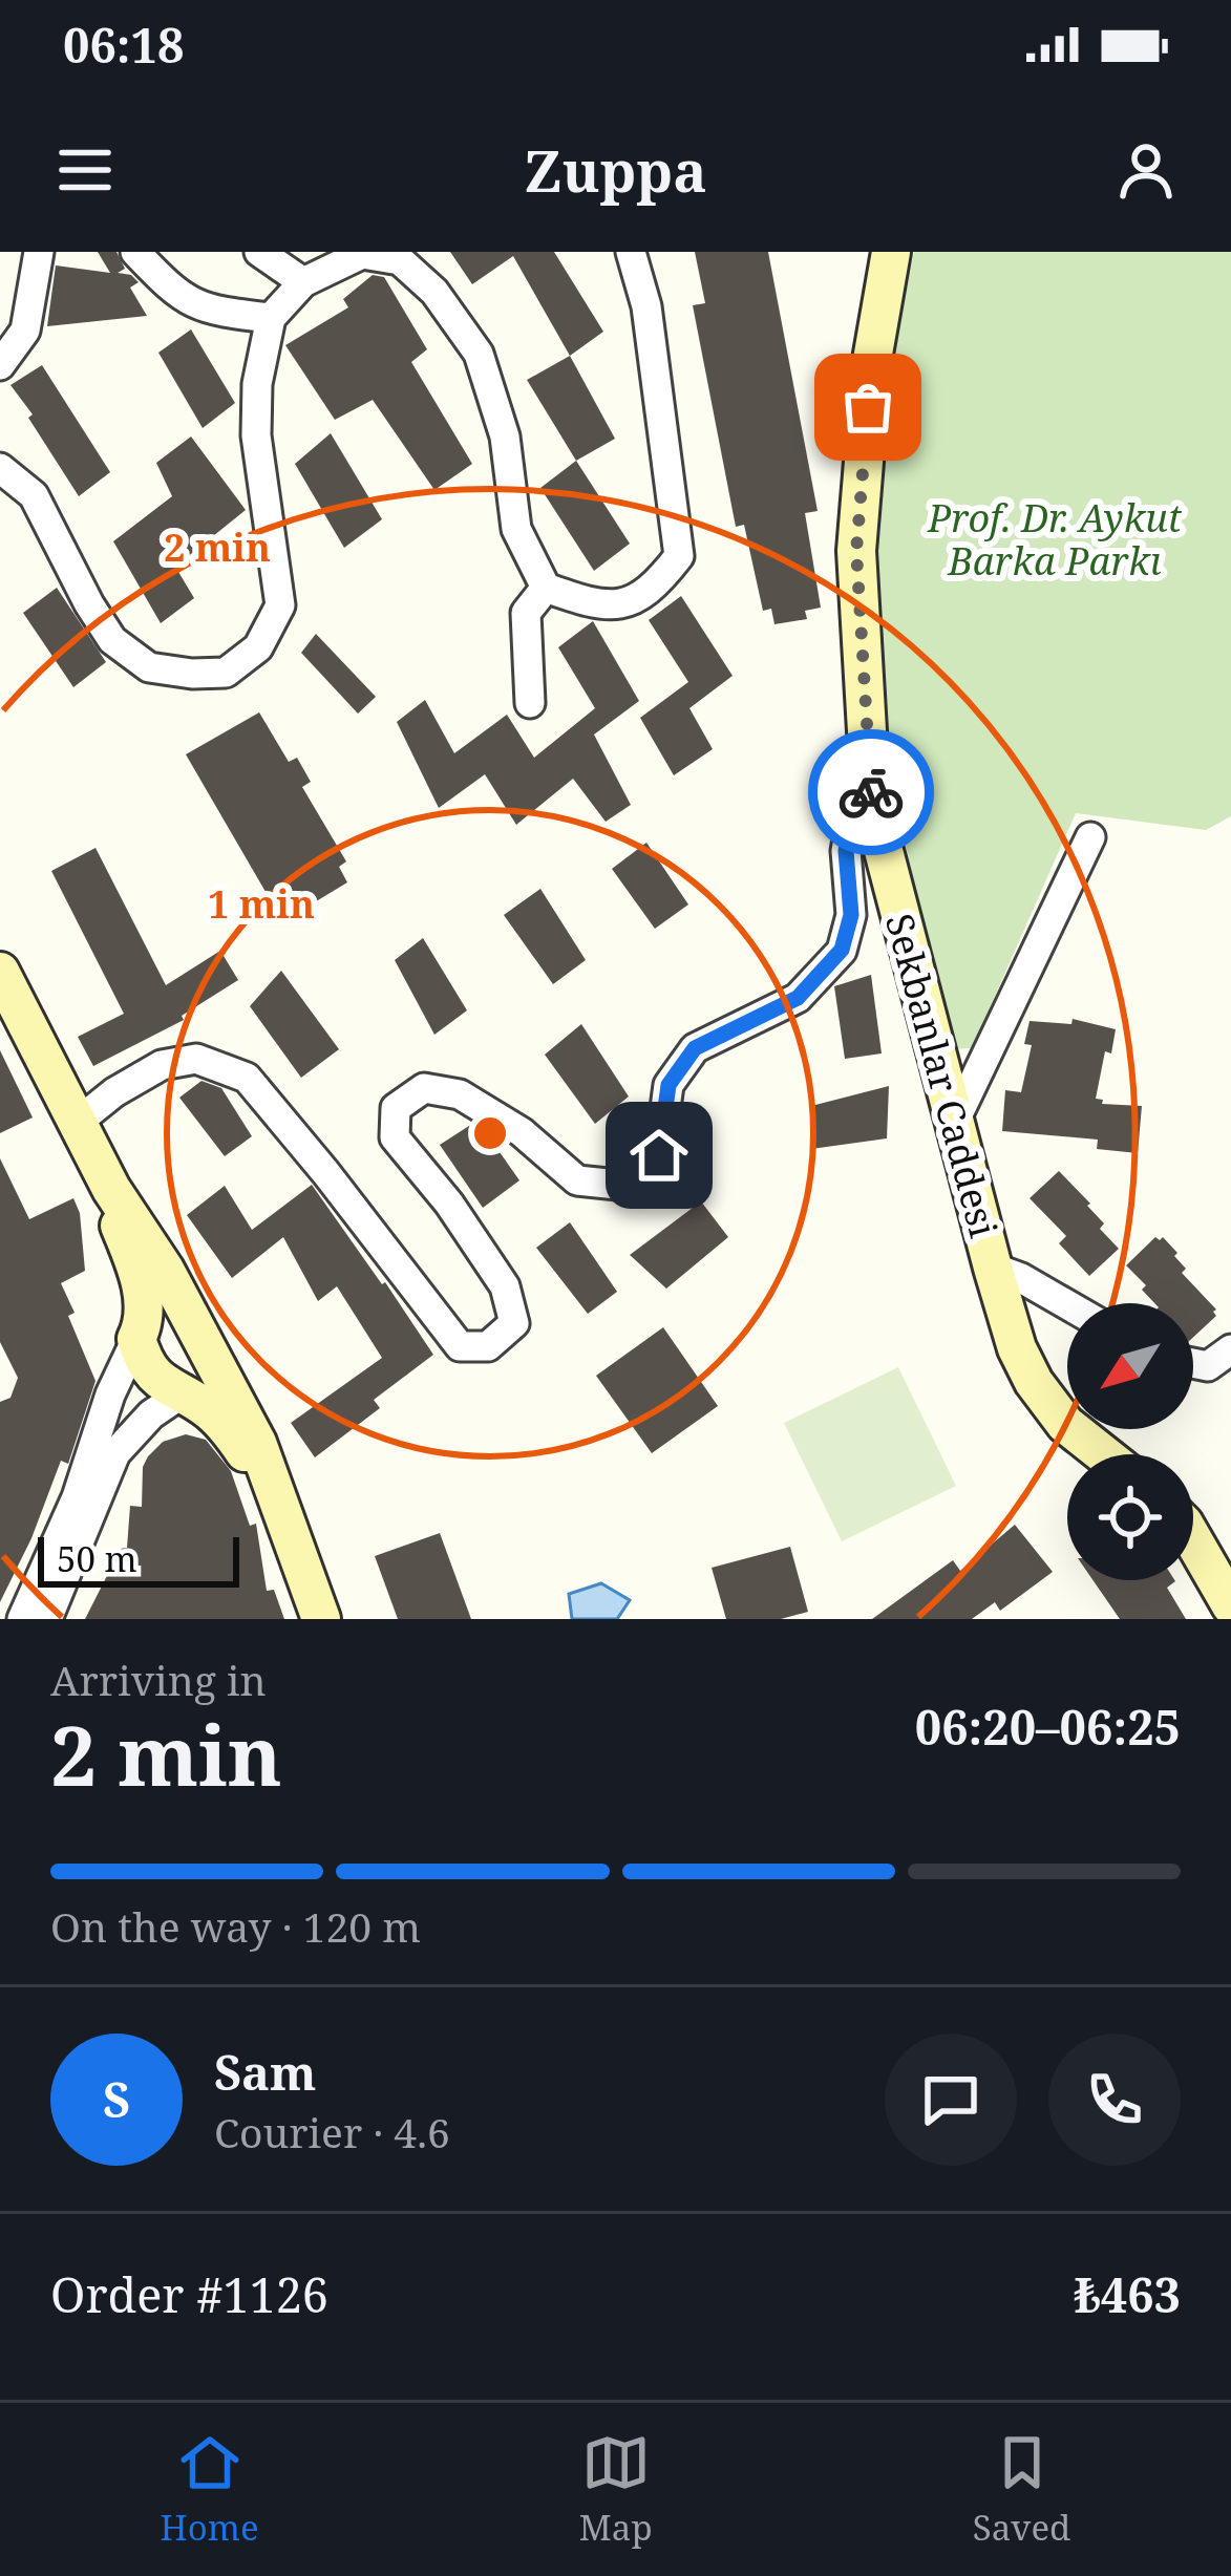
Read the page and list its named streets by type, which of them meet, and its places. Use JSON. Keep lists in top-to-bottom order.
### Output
{
  "streets": {
    "main road": ["Sekbanlar Caddesi"]
  },
  "parks": ["Prof. Dr. Aykut Barka Parkı"],
  "scale_bar": "50 m",
  "north": "bottom left",
  "page": {
    "status": "06:18",
    "header": "Zuppa",
    "scale": "50 m",
    "heading": ["2 min", "Arriving in", "06:20–06:25"],
    "panel": [
      "Sam",
      "Courier · 4.6",
      "Order #1126",
      "₺463"
    ],
    "bar": "On the way · 120 m",
    "round": "S",
    "tabs": ["Home", "Map", "Saved"]
  },
  "rings": ["2 min", "1 min"]
}
